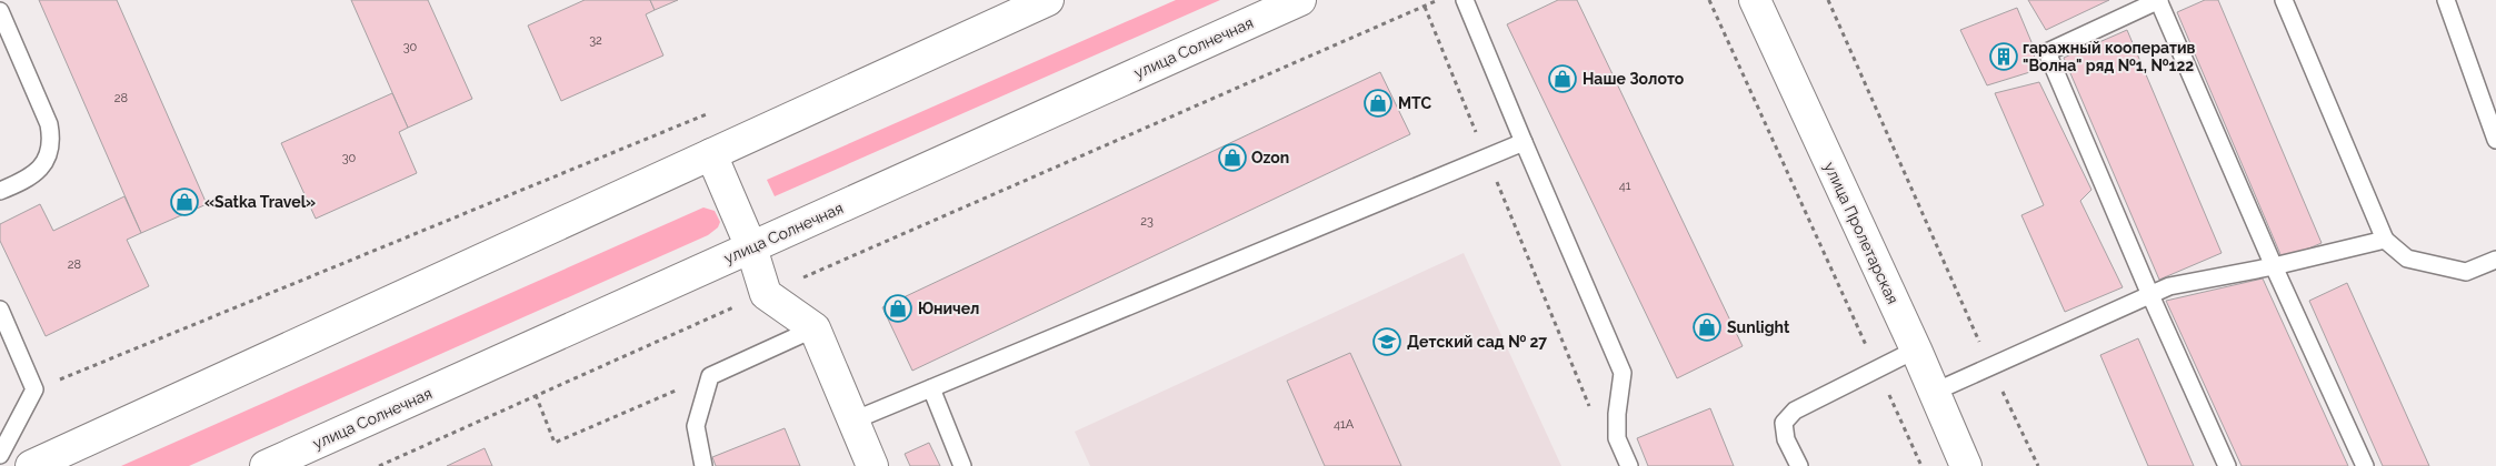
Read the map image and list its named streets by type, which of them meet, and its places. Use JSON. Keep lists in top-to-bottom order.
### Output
{
  "streets": {
    "main road": ["улица Солнечная", "улица Пролетарская"]
  },
  "places": {
    "building": ["гаражный кооператив \"Волна\" ряд №1, №122"],
    "shop": [
      "Наше Золото",
      "МТС",
      "Ozon",
      "«Satka Travel»",
      "Юничел",
      "Sunlight"
    ],
    "school or university": ["Детский сад № 27"]
  },
  "house_numbers": [
    "32",
    "30",
    "28",
    "30",
    "41",
    "23",
    "28",
    "41А"
  ]
}
